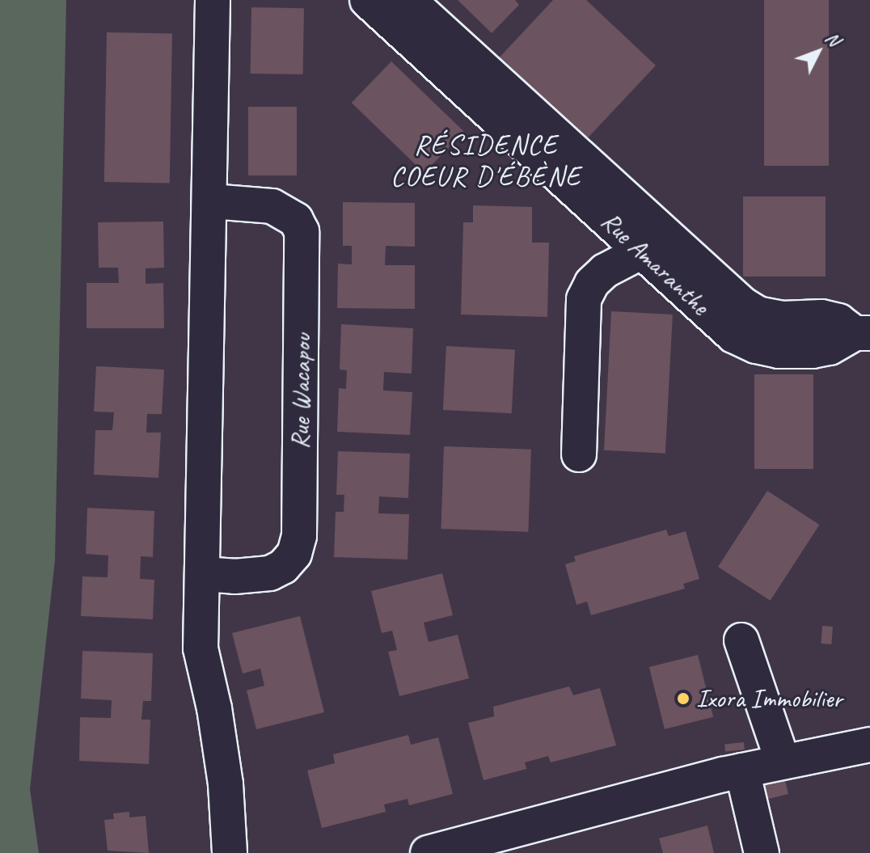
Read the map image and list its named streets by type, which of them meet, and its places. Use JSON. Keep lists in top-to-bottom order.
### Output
{
  "streets": {
    "street": ["Rue Amaranthe", "Rue Wacapou"]
  },
  "districts": ["RÉSIDENCE COEUR D'ÉBÈNE"],
  "places": ["Ixora Immobilier"],
  "north": "top right"
}
